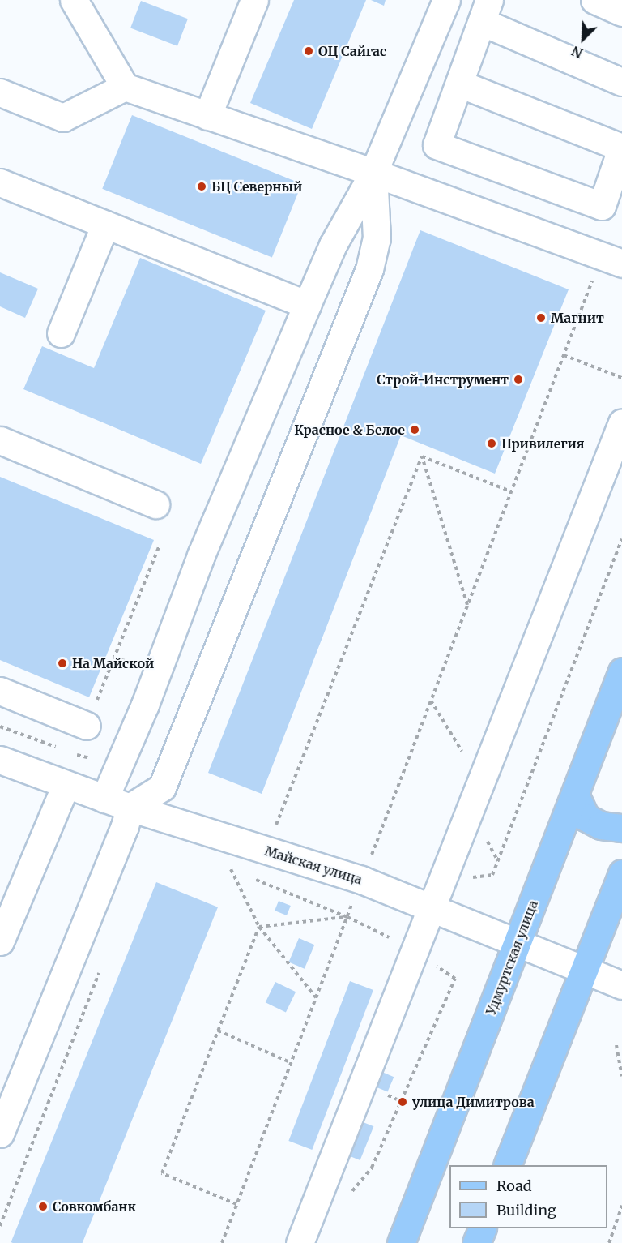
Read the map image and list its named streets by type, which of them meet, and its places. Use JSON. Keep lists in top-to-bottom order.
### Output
{
  "streets": {
    "main road": ["Удмуртская улица"],
    "street": ["Майская улица"]
  },
  "crossings": [
    ["Майская улица", "Удмуртская улица"]
  ],
  "places": [
    "ОЦ Сайгас",
    "БЦ Северный",
    "Магнит",
    "Строй-Инструмент",
    "Красное & Белое",
    "Привилегия",
    "На Майской",
    "улица Димитрова",
    "Совкомбанк"
  ],
  "legend": ["Road", "Building"],
  "north": "bottom left"
}
